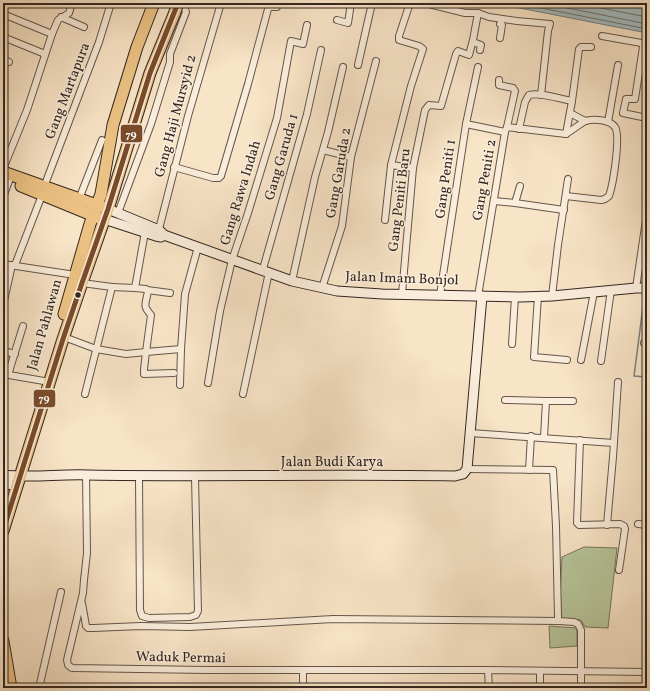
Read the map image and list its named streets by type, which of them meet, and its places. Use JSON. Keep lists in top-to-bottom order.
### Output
{
  "streets": {
    "highway": ["Jalan Pahlawan"],
    "street": [
      "Gang Martapura",
      "Gang Haji Mursyid 2",
      "Gang Garuda 1",
      "Gang Garuda 2",
      "Gang Peniti 1",
      "Gang Peniti 2",
      "Gang Rawa Indah",
      "Gang Peniti Baru",
      "Jalan Imam Bonjol",
      "Jalan Budi Karya",
      "Waduk Permai"
    ]
  },
  "crossings": [
    ["Gang Haji Mursyid 2", "Jalan Imam Bonjol"],
    ["Gang Garuda 1", "Jalan Imam Bonjol"],
    ["Gang Garuda 2", "Jalan Imam Bonjol"],
    ["Gang Peniti 1", "Jalan Imam Bonjol"],
    ["Gang Peniti 2", "Jalan Imam Bonjol"],
    ["Gang Rawa Indah", "Jalan Imam Bonjol"],
    ["Gang Peniti Baru", "Jalan Imam Bonjol"],
    ["Jalan Imam Bonjol", "Jalan Pahlawan"],
    ["Jalan Pahlawan", "Jalan Budi Karya"],
    ["Jalan Budi Karya", "Waduk Permai"]
  ],
  "lines": ["transit line 79"]
}
